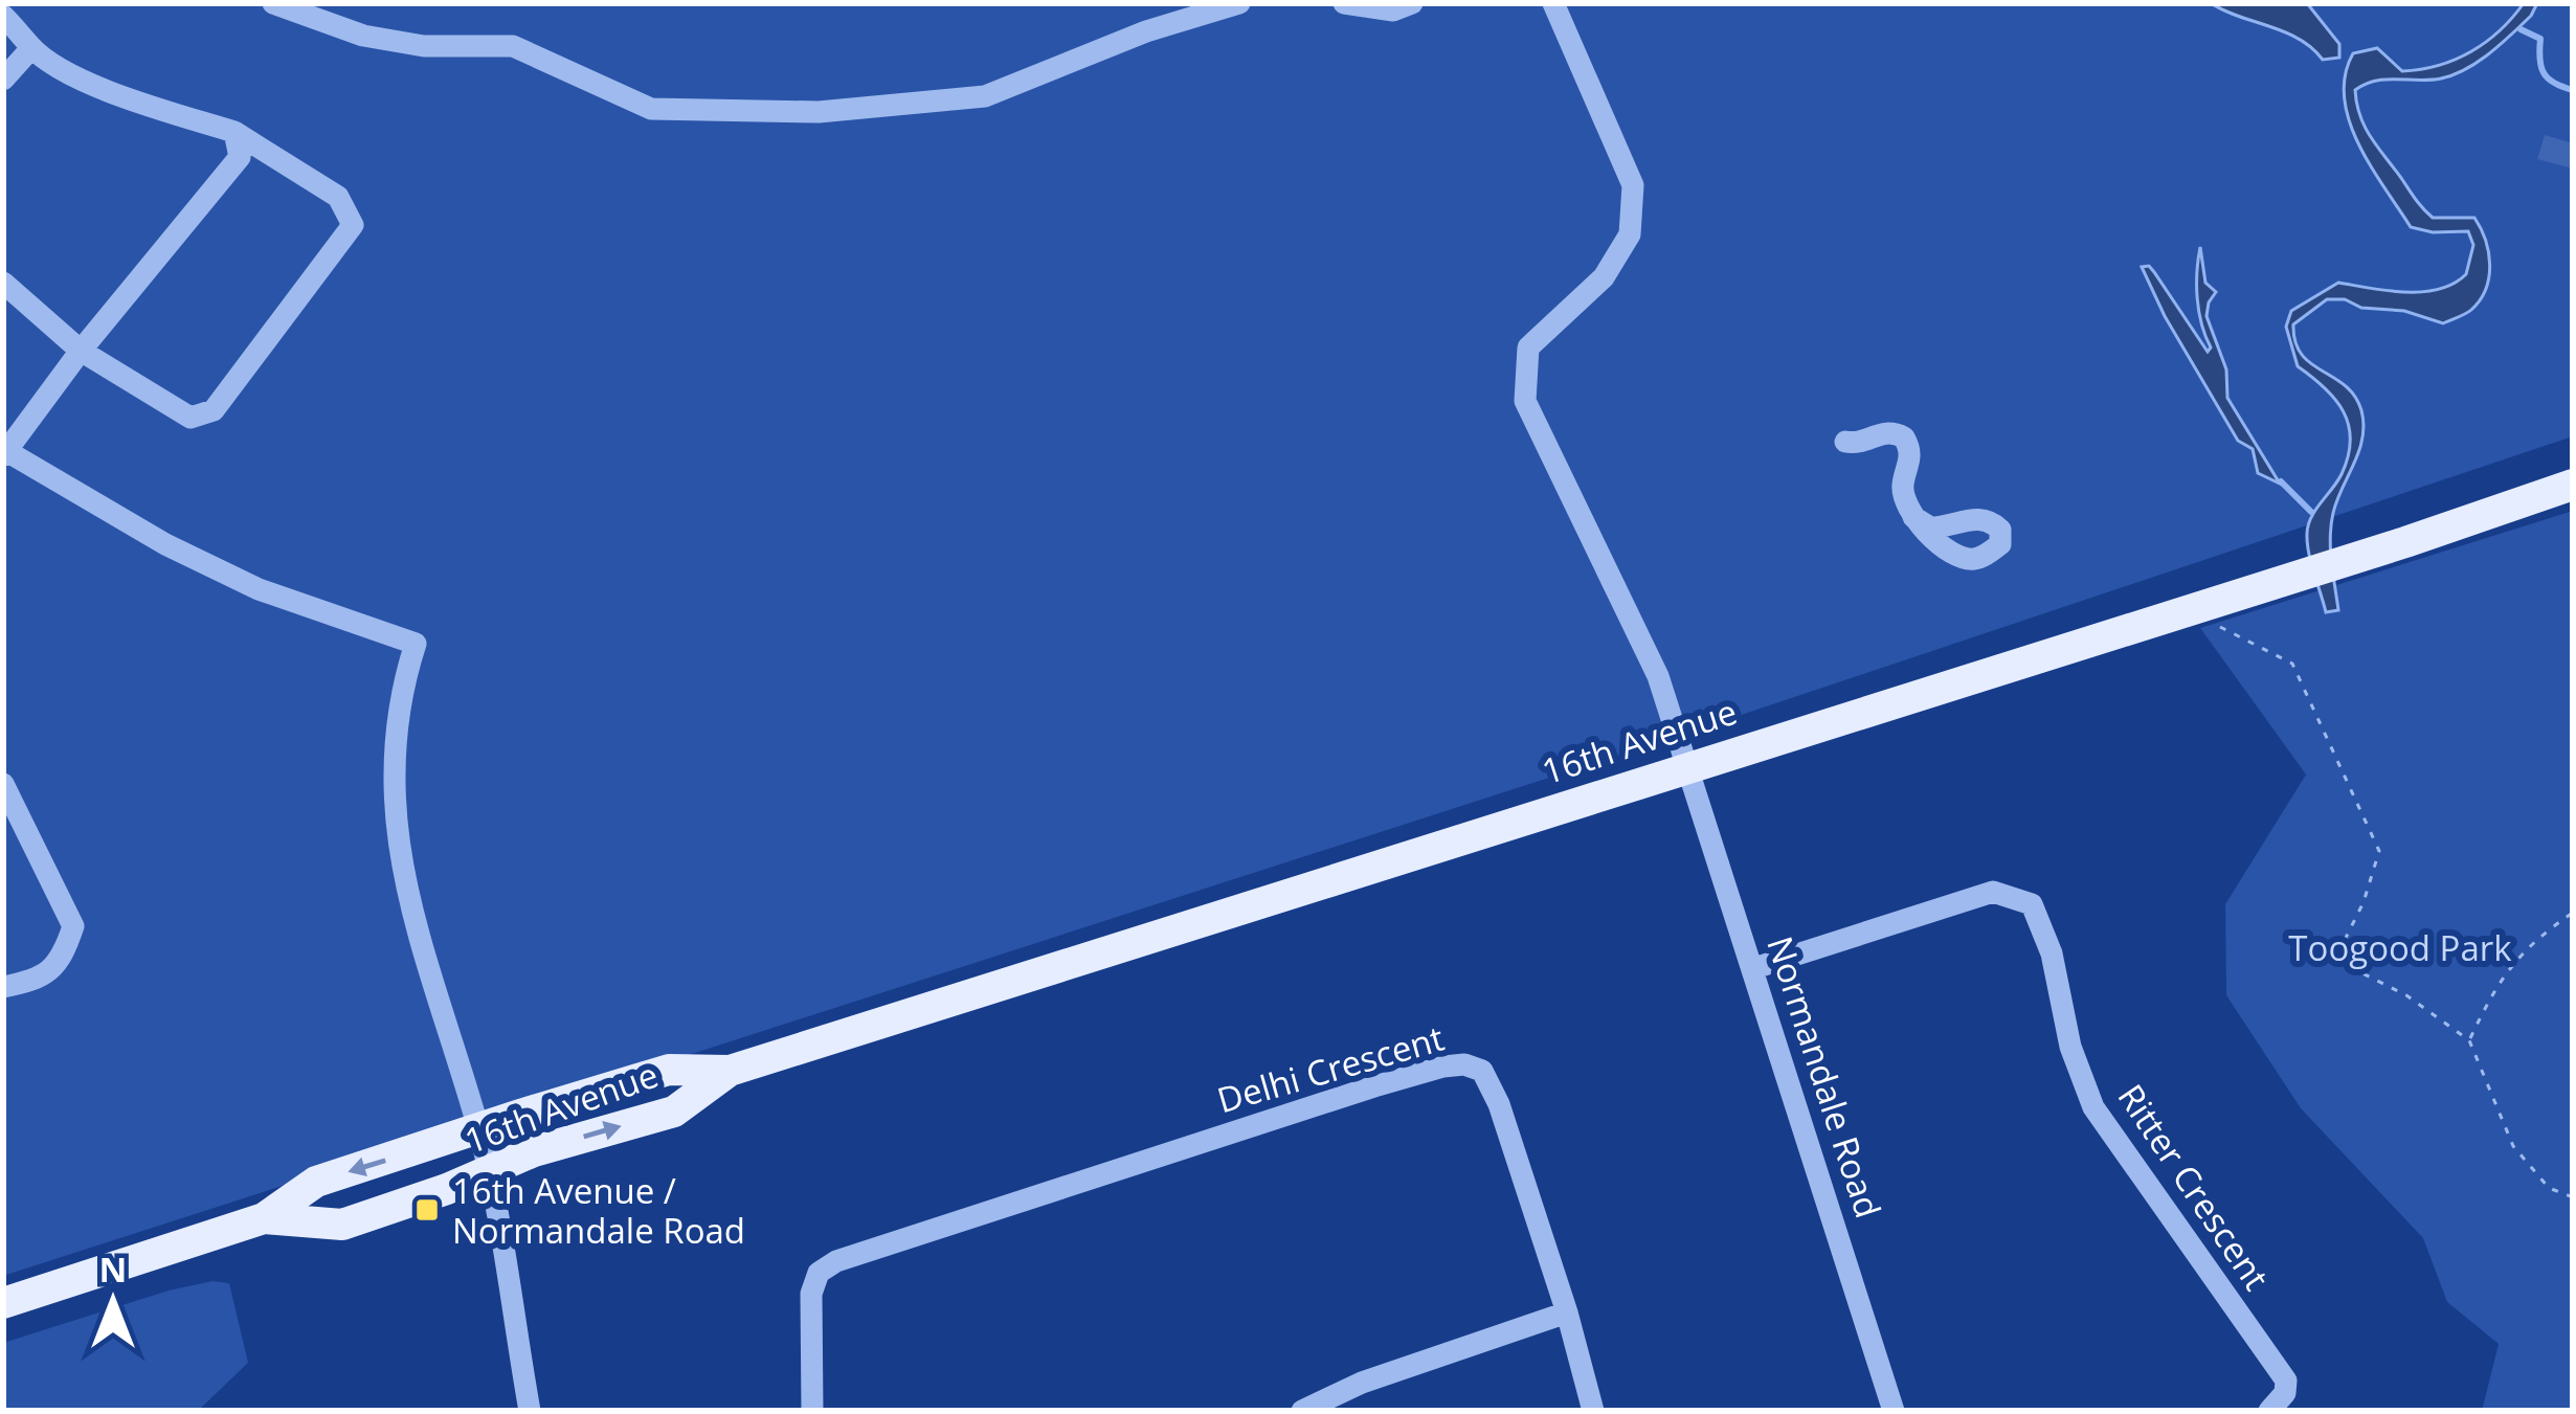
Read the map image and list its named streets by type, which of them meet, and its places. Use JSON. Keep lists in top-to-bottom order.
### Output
{
  "streets": {
    "main road": ["16th Avenue"],
    "street": ["Delhi Crescent", "Normandale Road", "Ritter Crescent"]
  },
  "crossings": [
    ["16th Avenue", "Normandale Road"],
    ["Normandale Road", "Ritter Crescent"]
  ],
  "parks": ["Toogood Park"],
  "places": {
    "transit": ["16th Avenue / Normandale Road"]
  },
  "north": "top"
}
